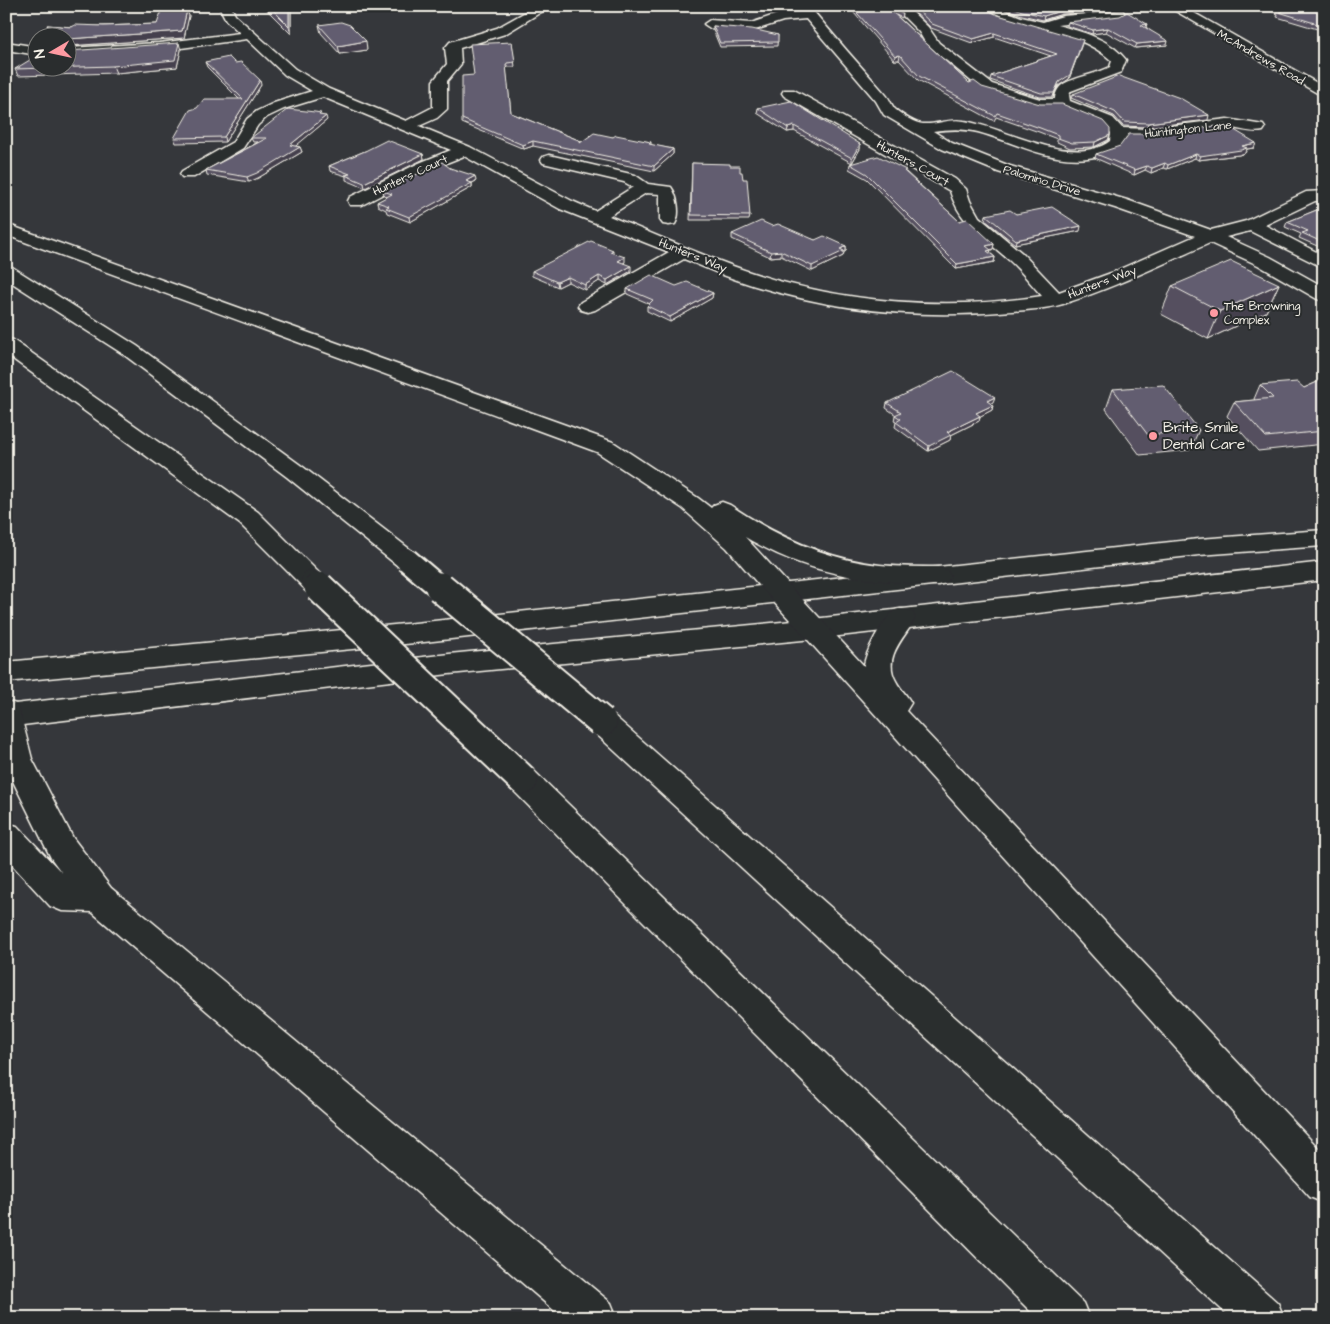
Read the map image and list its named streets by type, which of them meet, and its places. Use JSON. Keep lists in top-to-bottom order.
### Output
{
  "streets": {
    "main road": [
      "McAndrews Road",
      "Huntington Lane",
      "Hunters Court",
      "Palomino Drive",
      "Hunters Way"
    ]
  },
  "crossings": [
    ["Hunters Court", "Hunters Way"],
    ["Palomino Drive", "Hunters Way"]
  ],
  "places": ["The Browning Complex", "Brite Smile Dental Care"],
  "north": "left"
}
